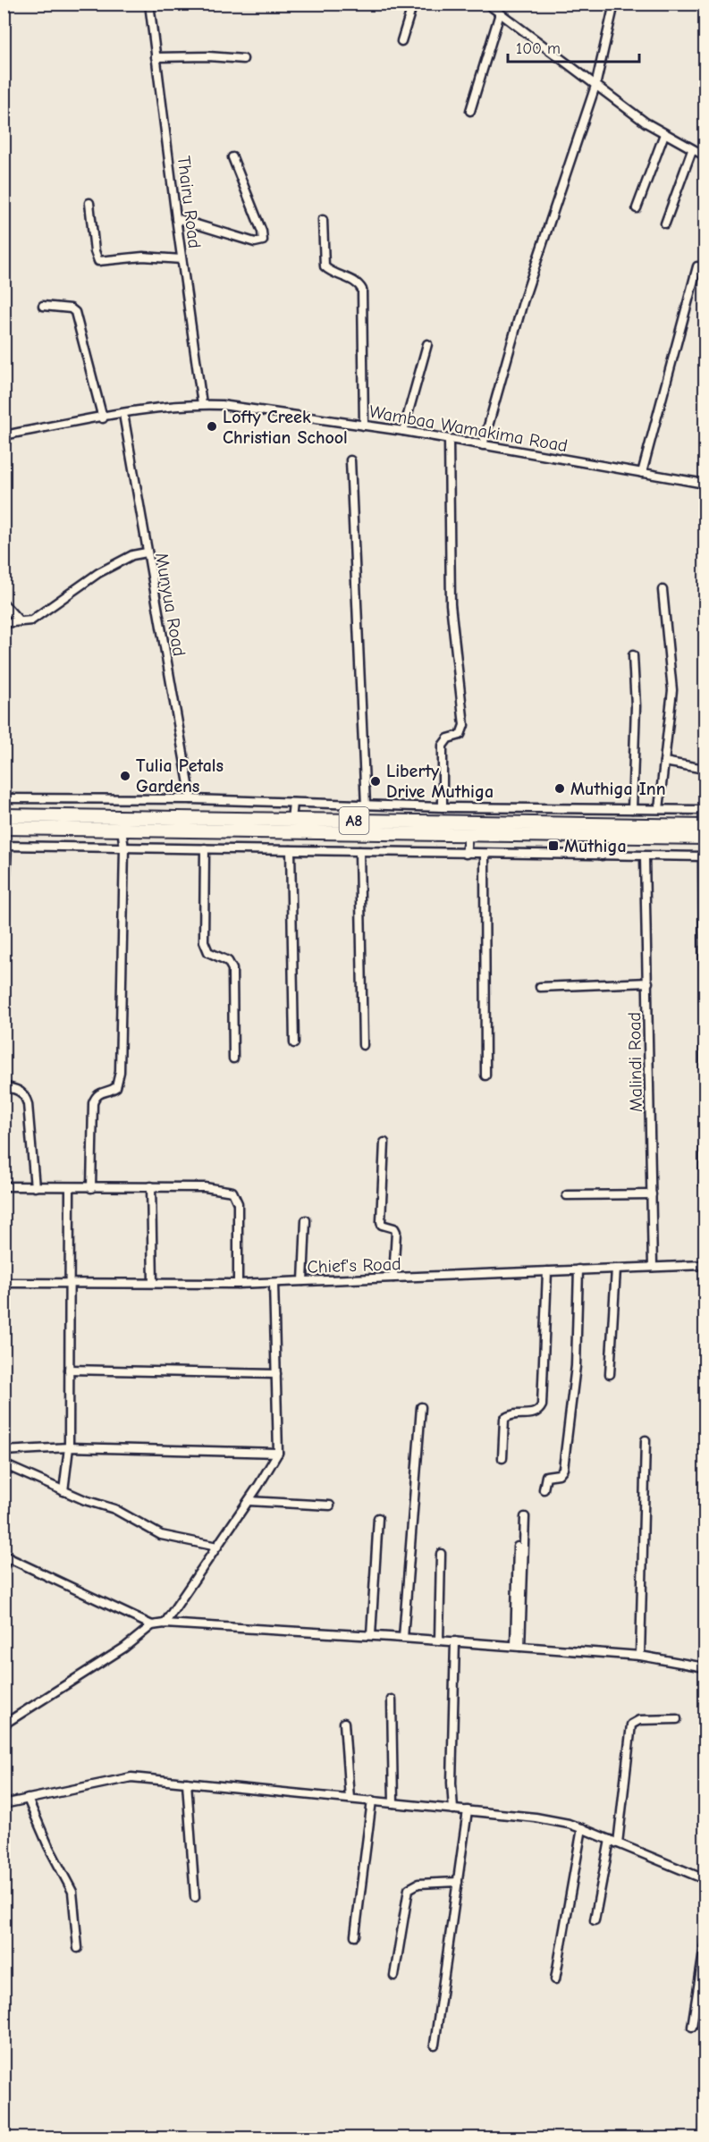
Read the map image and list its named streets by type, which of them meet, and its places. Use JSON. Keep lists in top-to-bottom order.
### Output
{
  "streets": {
    "highway": ["A8"],
    "street": [
      "Thairu Road",
      "Wambaa Wamakima Road",
      "Munyua Road",
      "Malindi Road",
      "Chief's Road"
    ]
  },
  "crossings": [
    ["Thairu Road", "Wambaa Wamakima Road"],
    ["Wambaa Wamakima Road", "Munyua Road"],
    ["Malindi Road", "Chief's Road"]
  ],
  "places": {
    "other": [
      "Lofty Creek Christian School",
      "Tulia Petals Gardens",
      "Liberty Drive Muthiga",
      "Muthiga Inn"
    ],
    "transit": ["Muthiga"]
  },
  "scale_bar": "100 m"
}
